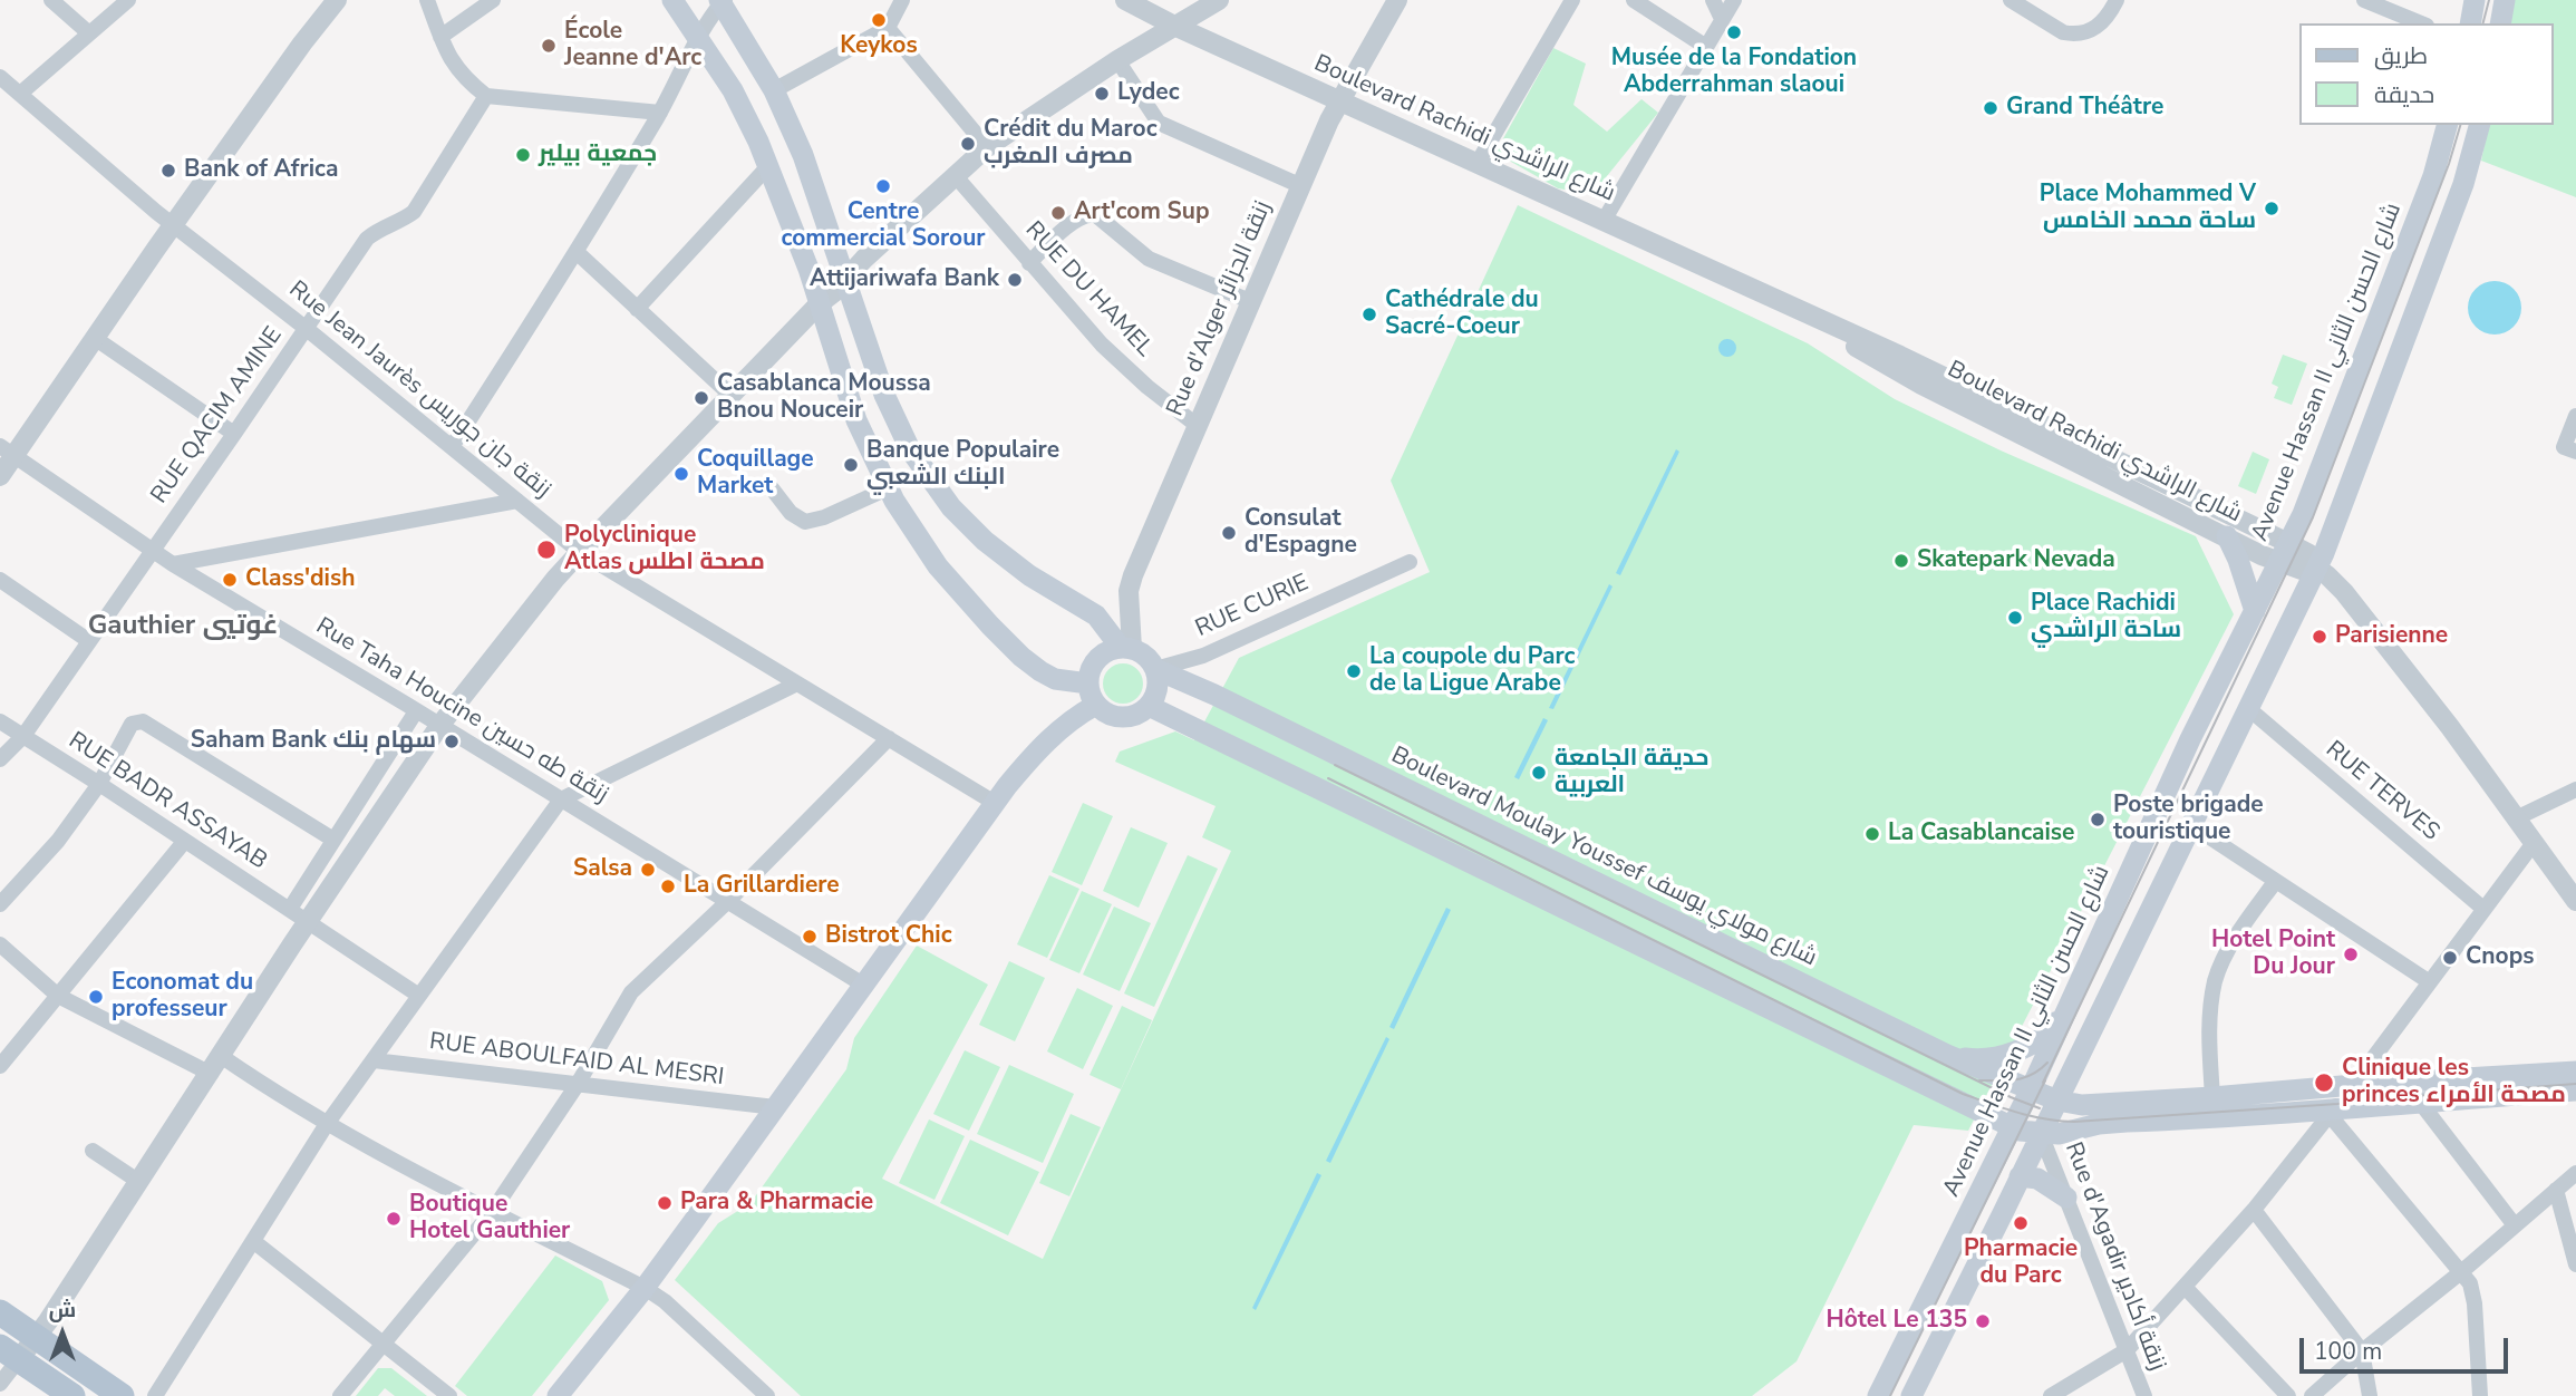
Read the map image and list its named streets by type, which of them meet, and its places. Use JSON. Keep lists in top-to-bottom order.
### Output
{
  "streets": {
    "main road": ["Avenue Hassan II شارع الحسن الثاني", "Boulevard Moulay Youssef شارع مولاي يوسف"],
    "street": [
      "Boulevard Rachidi شارع الراشدي",
      "RUE DU HAMEL",
      "Rue d'Alger زنقة الجزائر",
      "Rue Jean Jaurès زنقة جان جوريس",
      "RUE QACIM AMINE",
      "RUE CURIE",
      "Rue Taha Houcine زنقة طه حسين",
      "RUE TERVES",
      "RUE BADR ASSAYAB",
      "RUE ABOULFAID AL MESRI",
      "Rue d'Agadir زنقة أكادير"
    ]
  },
  "crossings": [
    ["Boulevard Rachidi شارع الراشدي", "Rue d'Alger زنقة الجزائر"],
    ["Boulevard Rachidi شارع الراشدي", "Avenue Hassan II شارع الحسن الثاني"],
    ["RUE DU HAMEL", "Rue d'Alger زنقة الجزائر"],
    ["Rue d'Alger زنقة الجزائر", "RUE CURIE"],
    ["Rue d'Alger زنقة الجزائر", "Boulevard Moulay Youssef شارع مولاي يوسف"],
    ["Avenue Hassan II شارع الحسن الثاني", "Boulevard Moulay Youssef شارع مولاي يوسف"],
    ["Rue Jean Jaurès زنقة جان جوريس", "RUE QACIM AMINE"],
    ["RUE QACIM AMINE", "Rue Taha Houcine زنقة طه حسين"],
    ["RUE QACIM AMINE", "RUE BADR ASSAYAB"],
    ["RUE CURIE", "Boulevard Moulay Youssef شارع مولاي يوسف"]
  ],
  "districts": ["Gauthier غوتيي"],
  "places": [
    "Keykos",
    "Musée de la Fondation Abderrahman slaoui",
    "École Jeanne d'Arc",
    "Lydec",
    "Grand Théâtre",
    "Crédit du Maroc مصرف المغرب",
    "جمعية بيلير",
    "Bank of Africa",
    "Centre commercial Sorour",
    "Place Mohammed V ساحة محمد الخامس",
    "Art'com Sup",
    "Attijariwafa Bank",
    "Cathédrale du Sacré-Coeur",
    "Casablanca Moussa Bnou Nouceir",
    "Banque Populaire البنك الشعبي",
    "Coquillage Market",
    "Consulat d'Espagne",
    "Polyclinique Atlas مصحة اطلس",
    "Skatepark Nevada",
    "Class'dish",
    "Place Rachidi ساحة الراشدي",
    "Parisienne",
    "La coupole du Parc de la Ligue Arabe",
    "Saham Bank سهام بنك",
    "حديقة الجامعة العربية",
    "Poste brigade touristique",
    "La Casablancaise",
    "Salsa",
    "La Grillardiere",
    "Bistrot Chic",
    "Hotel Point Du Jour",
    "Cnops",
    "Economat du professeur",
    "Clinique les princes مصحة الأمراء",
    "Para & Pharmacie",
    "Boutique Hotel Gauthier",
    "Pharmacie du Parc",
    "Hôtel Le 135"
  ],
  "legend": ["طريق", "حديقة"],
  "scale_bar": "100 m",
  "north": "top"
}
